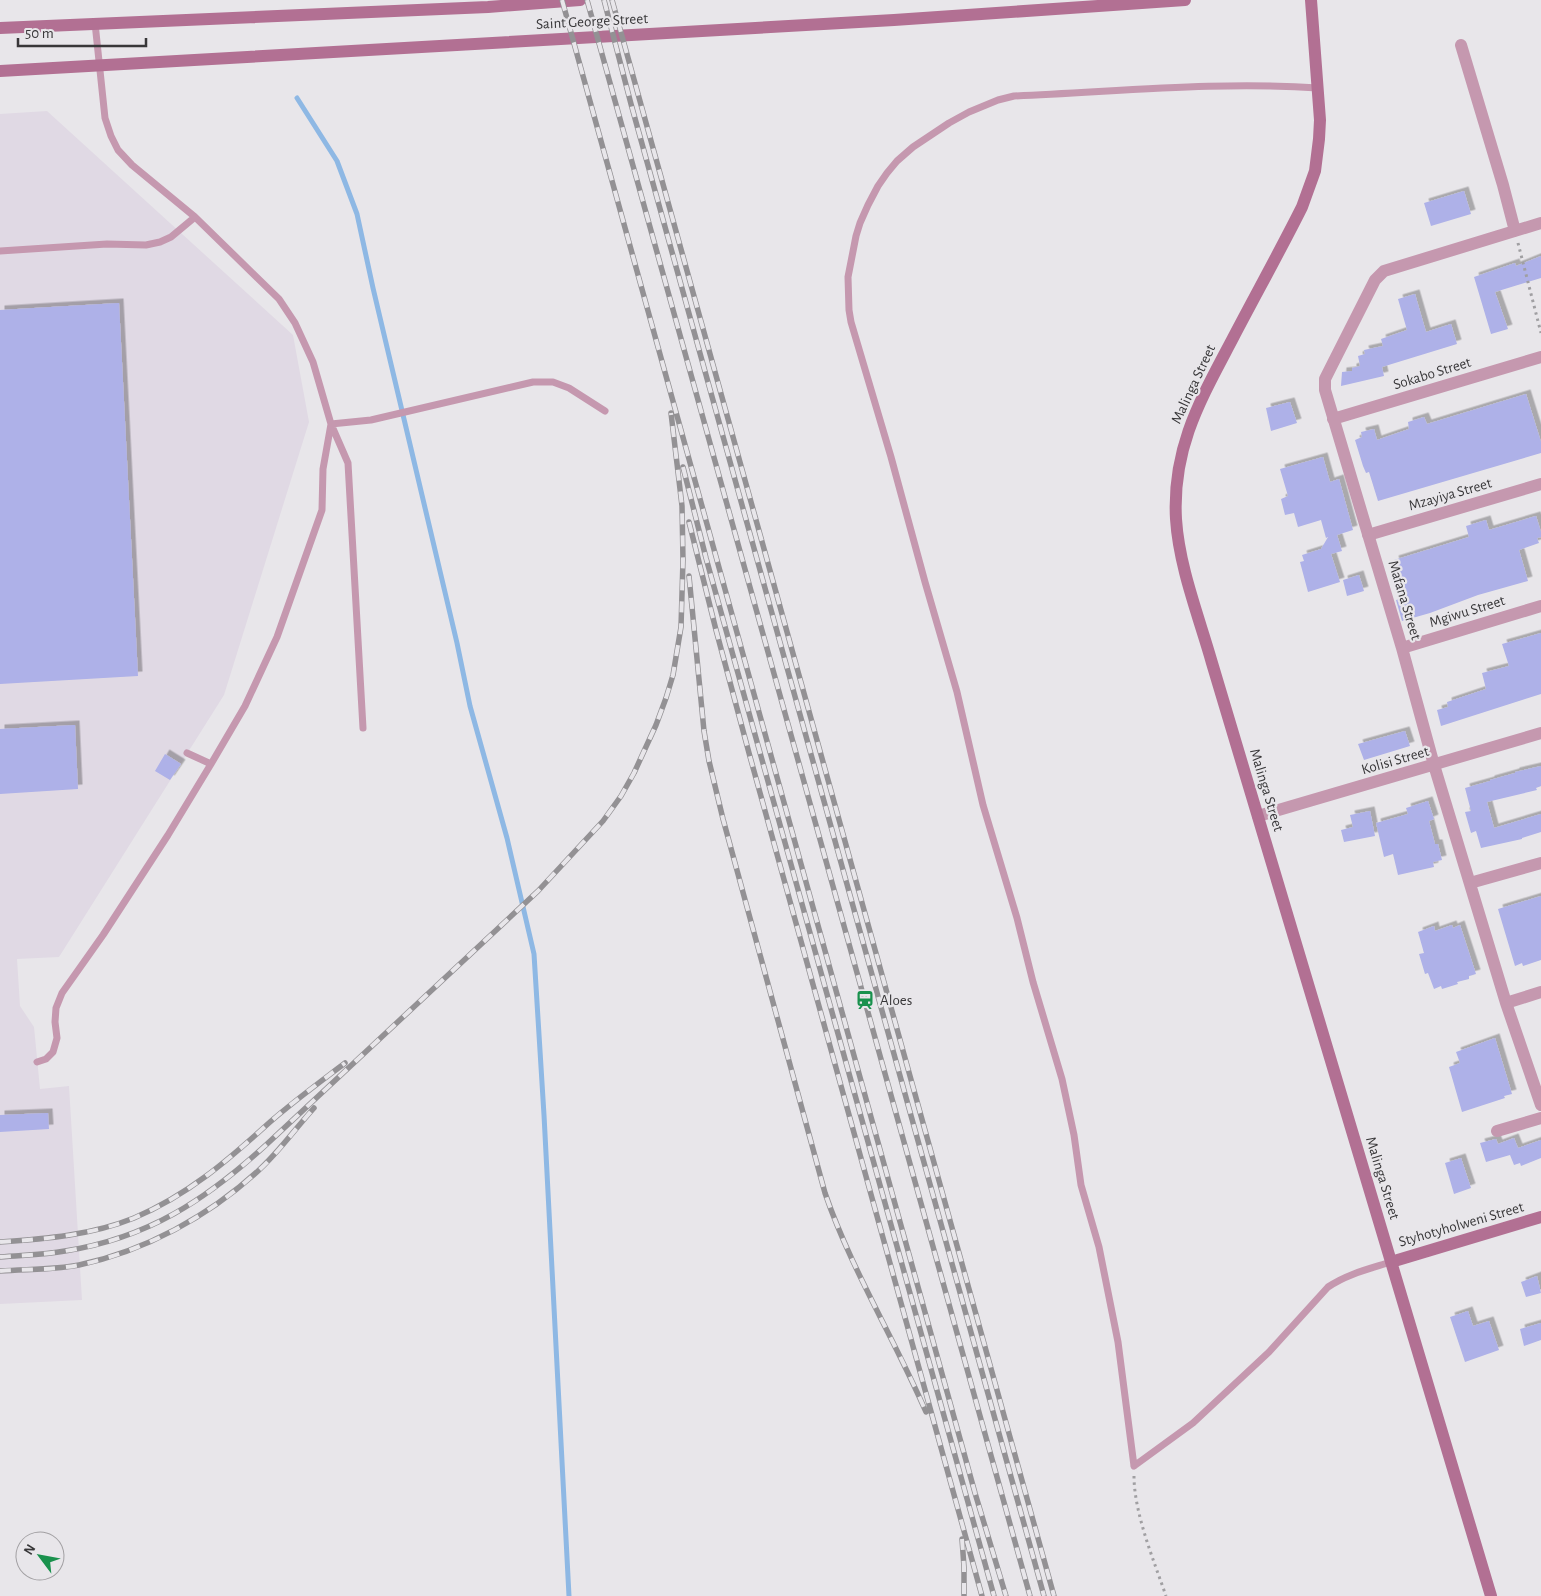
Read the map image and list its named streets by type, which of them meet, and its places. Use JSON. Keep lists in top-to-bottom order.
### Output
{
  "streets": {
    "street": [
      "Saint George Street",
      "Sokabo Street",
      "Malinga Street",
      "Mzayiya Street",
      "Mafana Street",
      "Mgiwu Street",
      "Kolisi Street",
      "Styhotyholweni Street"
    ]
  },
  "crossings": [
    ["Sokabo Street", "Mafana Street"],
    ["Malinga Street", "Kolisi Street"],
    ["Malinga Street", "Styhotyholweni Street"],
    ["Mzayiya Street", "Mafana Street"],
    ["Mafana Street", "Mgiwu Street"],
    ["Mafana Street", "Kolisi Street"]
  ],
  "places": {
    "station": ["Aloes"]
  },
  "scale_bar": "50 m",
  "north": "top left"
}
